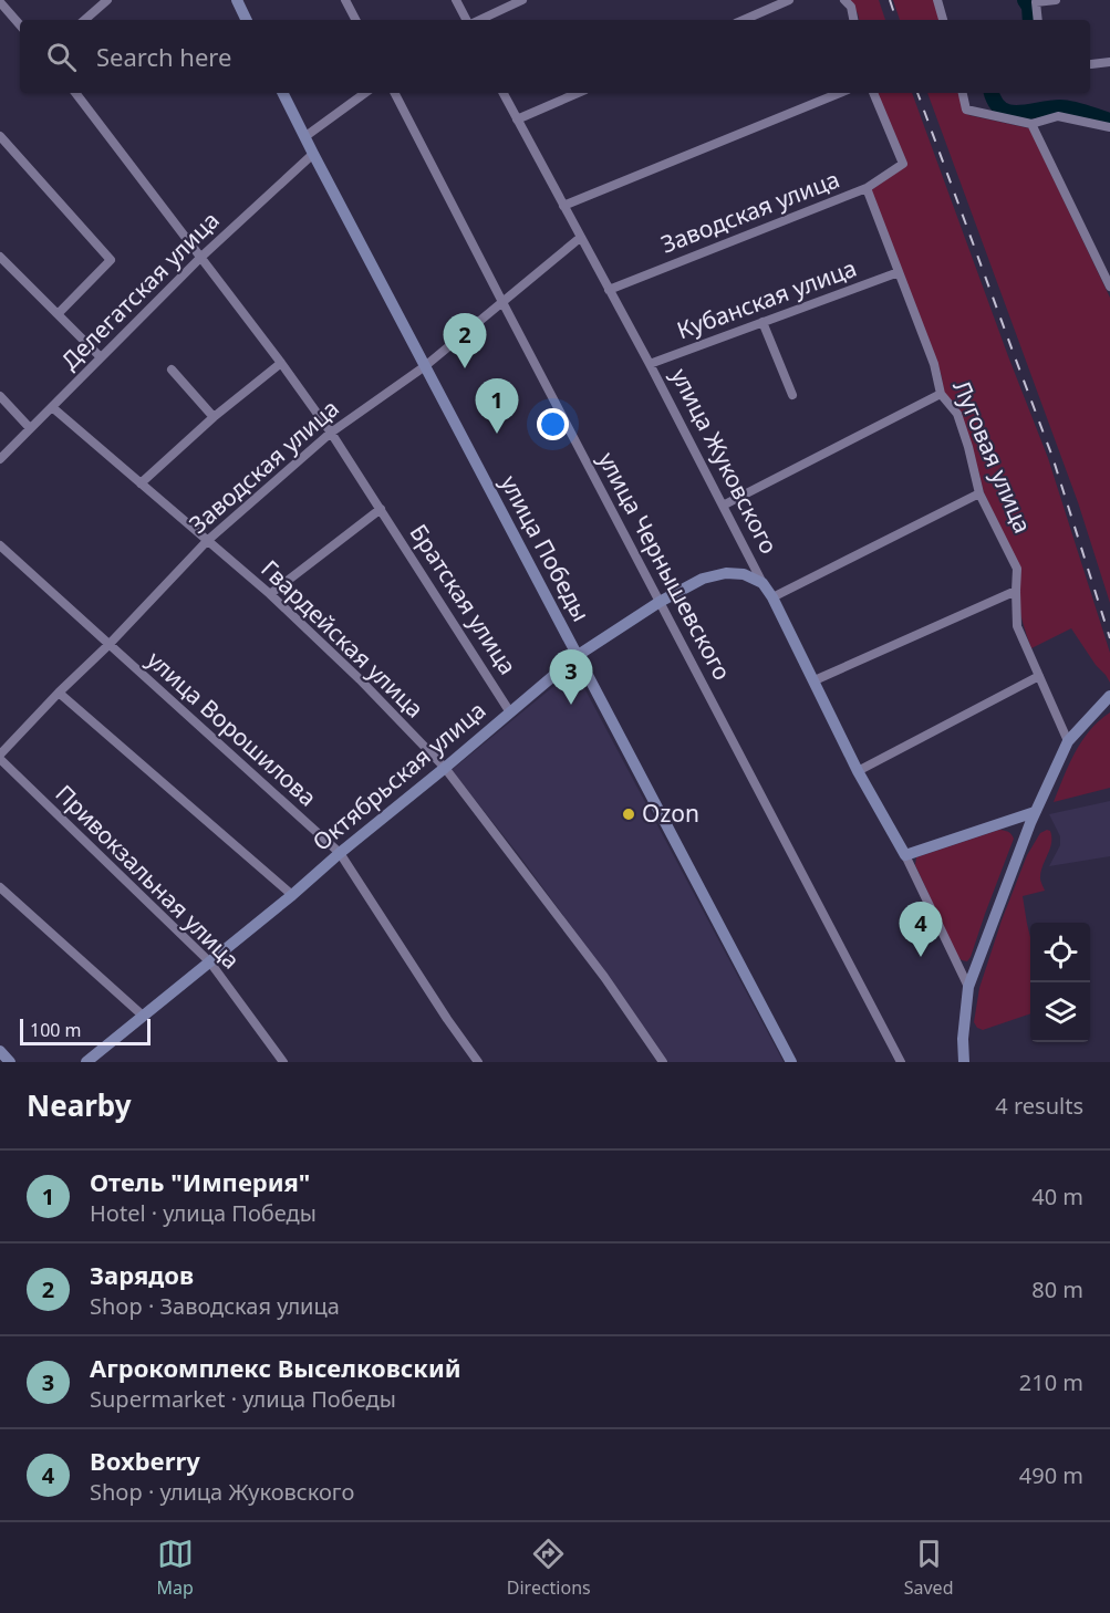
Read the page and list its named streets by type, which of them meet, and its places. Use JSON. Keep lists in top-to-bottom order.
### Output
{
  "streets": {
    "street": [
      "Заводская улица",
      "Делегатская улица",
      "Кубанская улица",
      "Луговая улица",
      "улица Жуковского",
      "улица Победы",
      "улица Чернышевского",
      "Братская улица",
      "Гвардейская улица",
      "улица Ворошилова",
      "Октябрьская улица",
      "Привокзальная улица"
    ]
  },
  "crossings": [
    ["Заводская улица", "Луговая улица"],
    ["Заводская улица", "улица Жуковского"],
    ["Заводская улица", "улица Победы"],
    ["Заводская улица", "улица Чернышевского"],
    ["Заводская улица", "Братская улица"],
    ["Заводская улица", "Гвардейская улица"],
    ["Заводская улица", "улица Ворошилова"],
    ["Заводская улица", "Привокзальная улица"],
    ["Делегатская улица", "улица Победы"],
    ["Делегатская улица", "Братская улица"],
    ["Делегатская улица", "Гвардейская улица"],
    ["Кубанская улица", "Луговая улица"],
    ["Кубанская улица", "улица Жуковского"],
    ["улица Жуковского", "Октябрьская улица"],
    ["улица Победы", "Октябрьская улица"],
    ["улица Чернышевского", "Октябрьская улица"],
    ["Братская улица", "Гвардейская улица"],
    ["Братская улица", "Октябрьская улица"],
    ["Гвардейская улица", "Октябрьская улица"],
    ["улица Ворошилова", "Октябрьская улица"],
    ["Октябрьская улица", "Привокзальная улица"]
  ],
  "places": ["Ozon"],
  "scale_bar": "100 m",
  "page": {
    "search": "Search here",
    "pins": [
      "2",
      "1",
      "3",
      "4"
    ],
    "scale": "100 m",
    "heading": ["Nearby", "4 results"],
    "list": [
      {
        "mark": "1",
        "name": "Отель \"Империя\"",
        "note": "Hotel · улица Победы",
        "value": "40 m"
      },
      {
        "mark": "2",
        "name": "Зарядов",
        "note": "Shop · Заводская улица",
        "value": "80 m"
      },
      {
        "mark": "3",
        "name": "Агрокомплекс Выселковский",
        "note": "Supermarket · улица Победы",
        "value": "210 m"
      },
      {
        "mark": "4",
        "name": "Boxberry",
        "note": "Shop · улица Жуковского",
        "value": "490 m"
      }
    ],
    "nav": ["Map", "Directions", "Saved"]
  }
}
